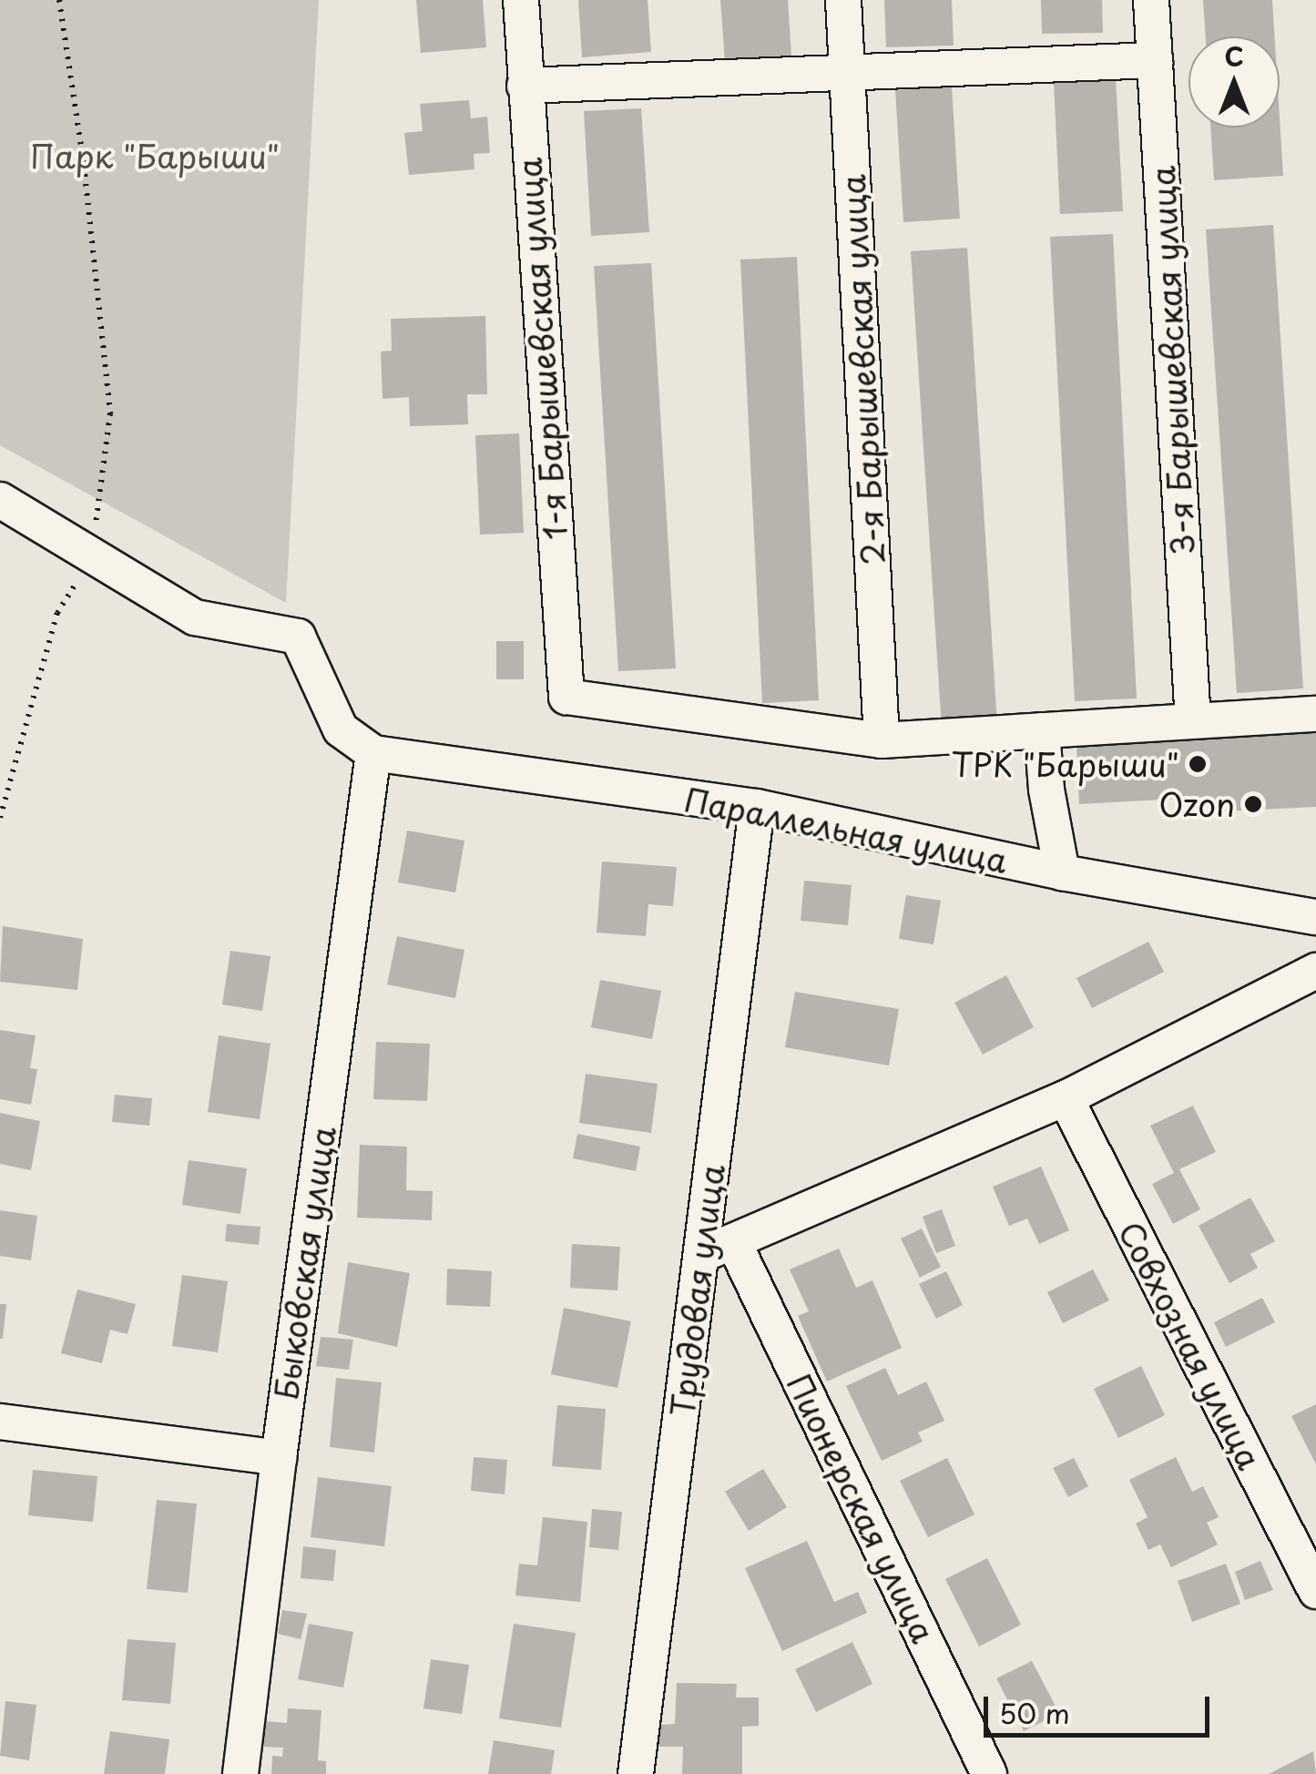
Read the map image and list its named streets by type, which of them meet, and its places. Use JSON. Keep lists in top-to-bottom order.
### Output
{
  "streets": {
    "street": [
      "1-я Барышевская улица",
      "3-я Барышевская улица",
      "2-я Барышевская улица",
      "Параллельная улица",
      "Быковская улица",
      "Трудовая улица",
      "Совхозная улица",
      "Пионерская улица"
    ]
  },
  "crossings": [
    ["1-я Барышевская улица", "2-я Барышевская улица"],
    ["Параллельная улица", "Быковская улица"],
    ["Параллельная улица", "Трудовая улица"]
  ],
  "parks": ["Парк \"Барыши\""],
  "places": ["ТРК \"Барыши\"", "Ozon"],
  "scale_bar": "50 m",
  "north": "top"
}
